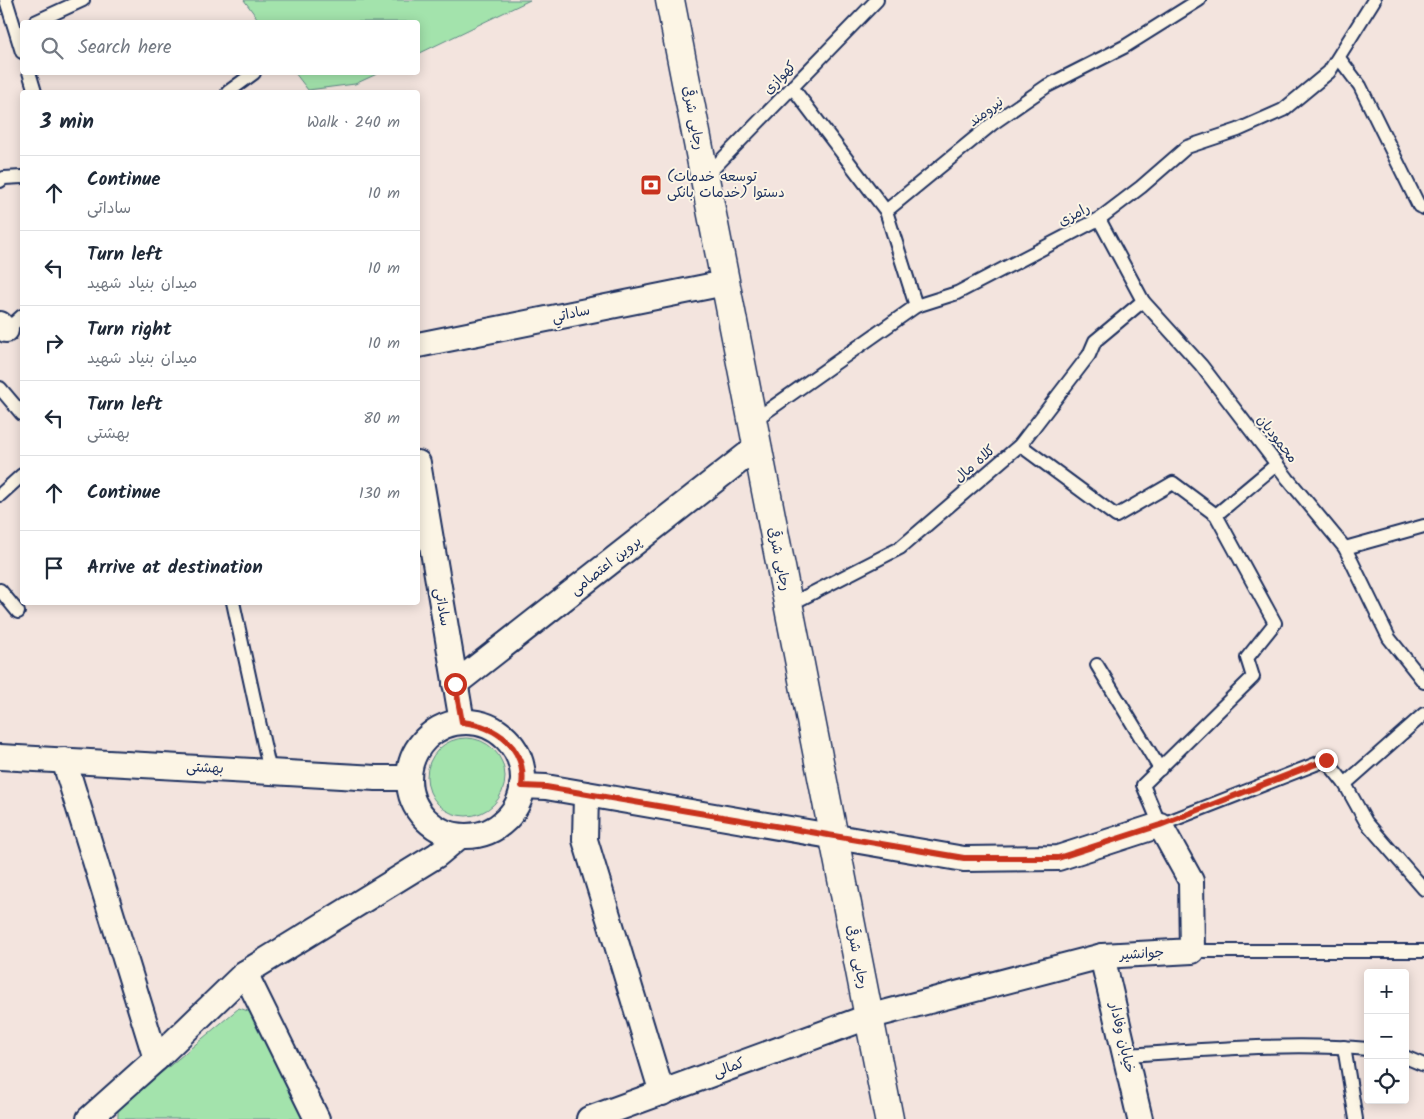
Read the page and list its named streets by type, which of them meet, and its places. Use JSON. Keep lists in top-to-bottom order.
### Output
{
  "streets": {
    "street": [
      "رجایی شرقی",
      "ساداتي",
      "پروین اعتصامی",
      "ساداتی",
      "بهشتی",
      "جوانشیر",
      "خیابان وفادار",
      "کمالی"
    ],
    "lane": [
      "کهوازی",
      "نیرومند",
      "رامزی",
      "محمودیان",
      "کلاه مال"
    ]
  },
  "crossings": [
    ["کهوازی", "رجایی شرقی"],
    ["رجایی شرقی", "رامزی"],
    ["رجایی شرقی", "ساداتي"],
    ["رجایی شرقی", "کلاه مال"],
    ["رجایی شرقی", "پروین اعتصامی"],
    ["رجایی شرقی", "جوانشیر"],
    ["رجایی شرقی", "کمالی"],
    ["رامزی", "محمودیان"],
    ["محمودیان", "کلاه مال"],
    ["پروین اعتصامی", "ساداتی"],
    ["ساداتی", "بهشتی"],
    ["جوانشیر", "خیابان وفادار"],
    ["جوانشیر", "کمالی"]
  ],
  "places": {
    "bank": ["(توسعه خدمات دستوا (خدمات بانکی"]
  },
  "page": {
    "search": "Search here",
    "heading": ["3 min", "Walk · 240 m"],
    "list": [
      ["Continue", "ساداتی", "10 m"],
      ["Turn left", "میدان بنیاد شهید", "10 m"],
      ["Turn right", "میدان بنیاد شهید", "10 m"],
      ["Turn left", "بهشتی", "80 m"],
      ["Continue", "130 m"],
      "Arrive at destination"
    ],
    "map_buttons": ["+", "−"]
  }
}
